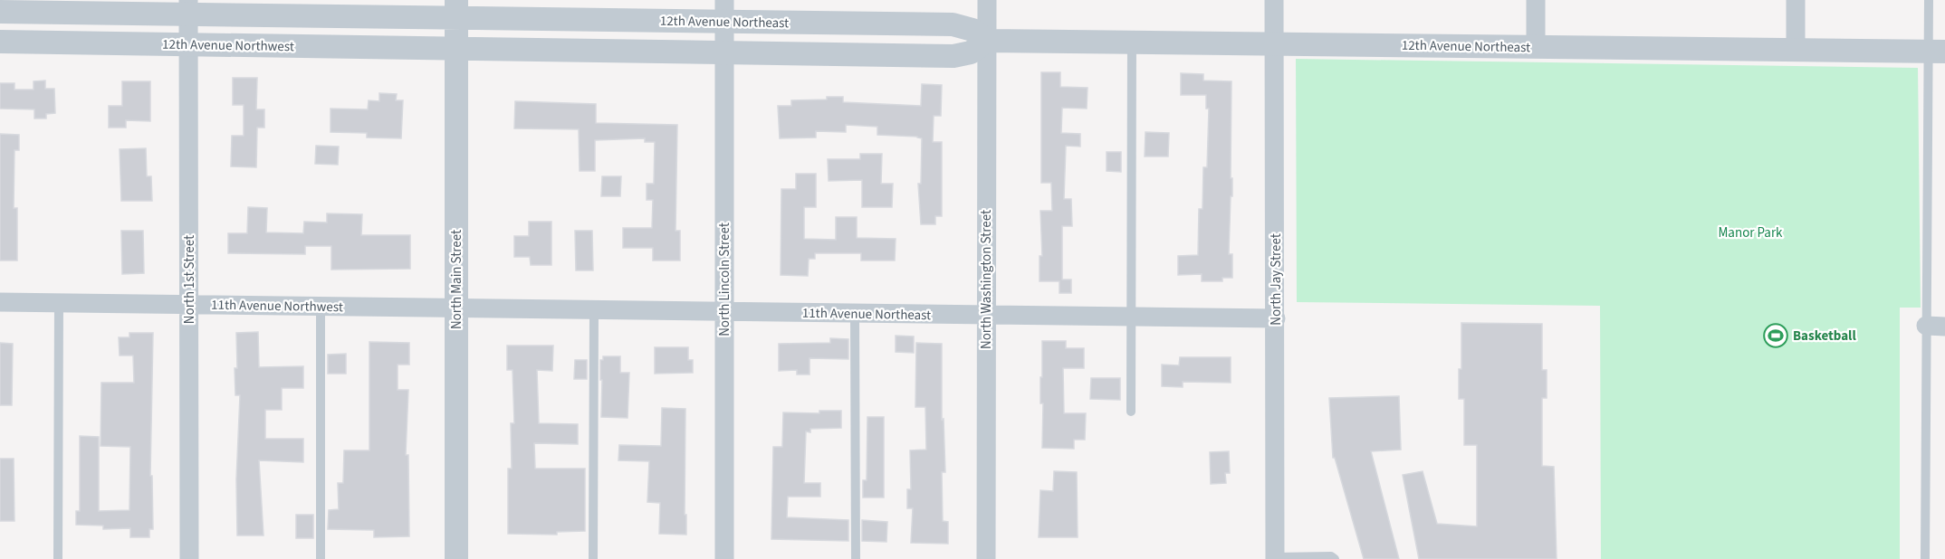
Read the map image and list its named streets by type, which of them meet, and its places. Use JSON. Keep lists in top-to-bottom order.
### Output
{
  "streets": {
    "street": [
      "12th Avenue Northeast",
      "12th Avenue Northwest",
      "North 1st Street",
      "North Main Street",
      "North Lincoln Street",
      "North Washington Street",
      "North Jay Street",
      "11th Avenue Northwest",
      "11th Avenue Northeast"
    ]
  },
  "crossings": [
    ["12th Avenue Northeast", "North Main Street"],
    ["12th Avenue Northeast", "North Lincoln Street"],
    ["12th Avenue Northeast", "North Washington Street"],
    ["12th Avenue Northeast", "North Jay Street"],
    ["12th Avenue Northwest", "North 1st Street"],
    ["12th Avenue Northwest", "North Main Street"],
    ["North 1st Street", "11th Avenue Northwest"],
    ["North Main Street", "11th Avenue Northwest"],
    ["North Main Street", "11th Avenue Northeast"],
    ["North Lincoln Street", "11th Avenue Northeast"],
    ["North Washington Street", "11th Avenue Northeast"],
    ["North Jay Street", "11th Avenue Northeast"],
    ["11th Avenue Northwest", "11th Avenue Northeast"]
  ],
  "parks": ["Manor Park"],
  "places": {
    "sports": ["Basketball"]
  }
}
